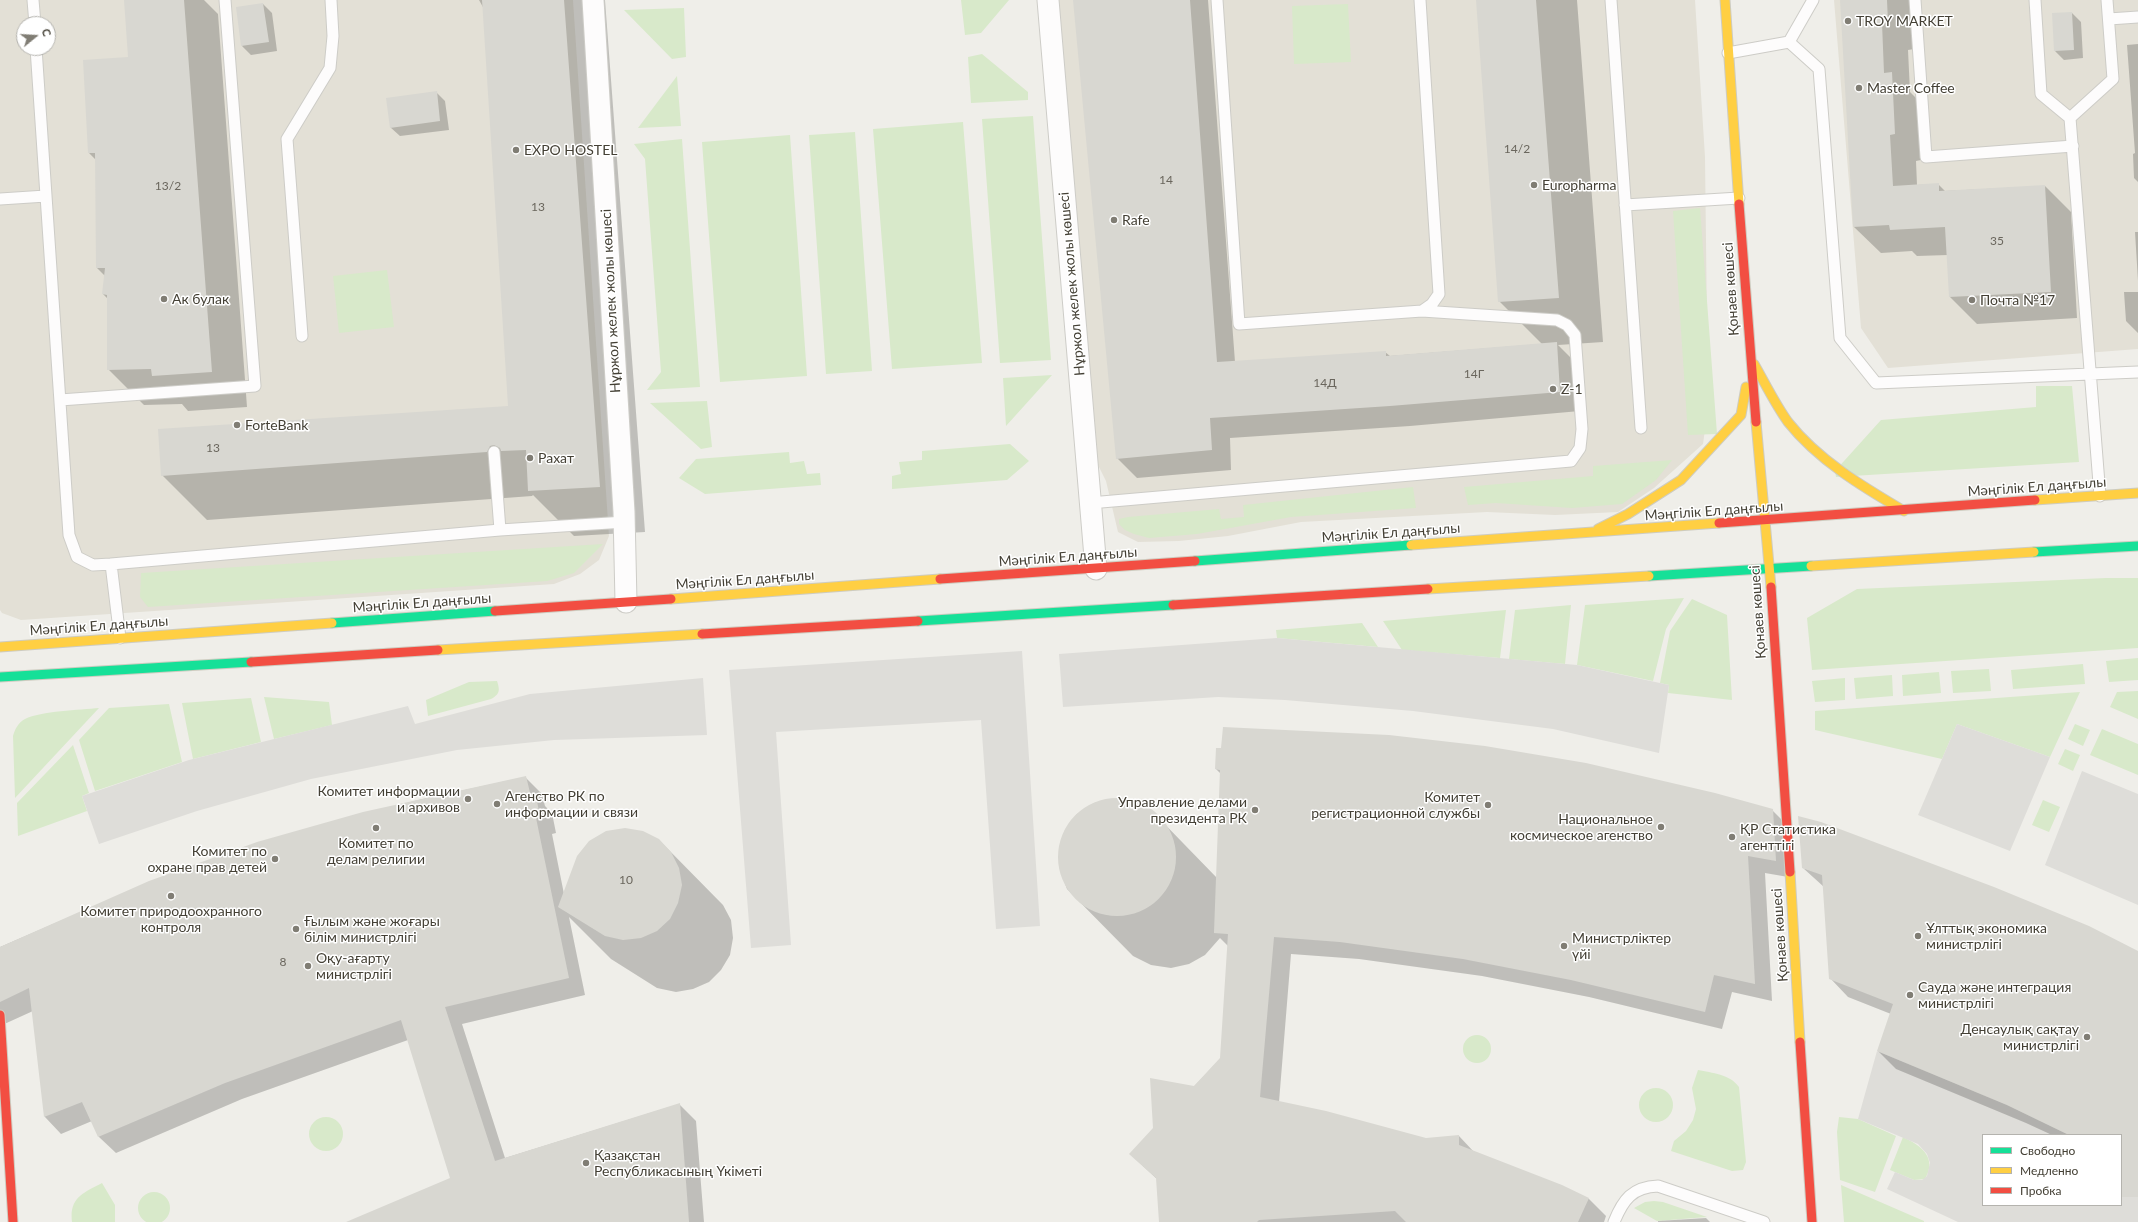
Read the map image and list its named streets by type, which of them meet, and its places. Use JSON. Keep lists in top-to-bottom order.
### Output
{
  "streets": {
    "main road": ["Қонаев көшесі", "Мәңгілік Ел даңғылы"],
    "street": ["Нұржол желек жолы көшесі"]
  },
  "crossings": [
    ["Нұржол желек жолы көшесі", "Мәңгілік Ел даңғылы"],
    ["Қонаев көшесі", "Мәңгілік Ел даңғылы"]
  ],
  "places": [
    "TROY MARKET",
    "Master Coffee",
    "EXPO HOSTEL",
    "Europharma",
    "Rafe",
    "Ак булак",
    "Почта №17",
    "Z-1",
    "ForteBank",
    "Рахат",
    "Комитет информации и архивов",
    "Агенство РК по информации и связи",
    "Комитет регистрационной службы",
    "Управление делами президента РК",
    "Национальное космическое агенство",
    "Комитет по делам религии",
    "ҚР Статистика агенттігі",
    "Комитет по охране прав детей",
    "Комитет природоохранного контроля",
    "Ғылым және жоғары білім министрлігі",
    "Ұлттық экономика министрлігі",
    "Министрліктер үйі",
    "Оқу-ағарту министрлігі",
    "Сауда жəне интеграция министрлігі",
    "Денсаулық сақтау министрлігі",
    "Қазақстан Республикасының Үкіметі"
  ],
  "house_numbers": [
    "14/2",
    "14",
    "13/2",
    "13",
    "35",
    "14Г",
    "14Д",
    "13",
    "10",
    "8"
  ],
  "legend": ["Свободно", "Медленно", "Пробка"],
  "north": "right"
}
